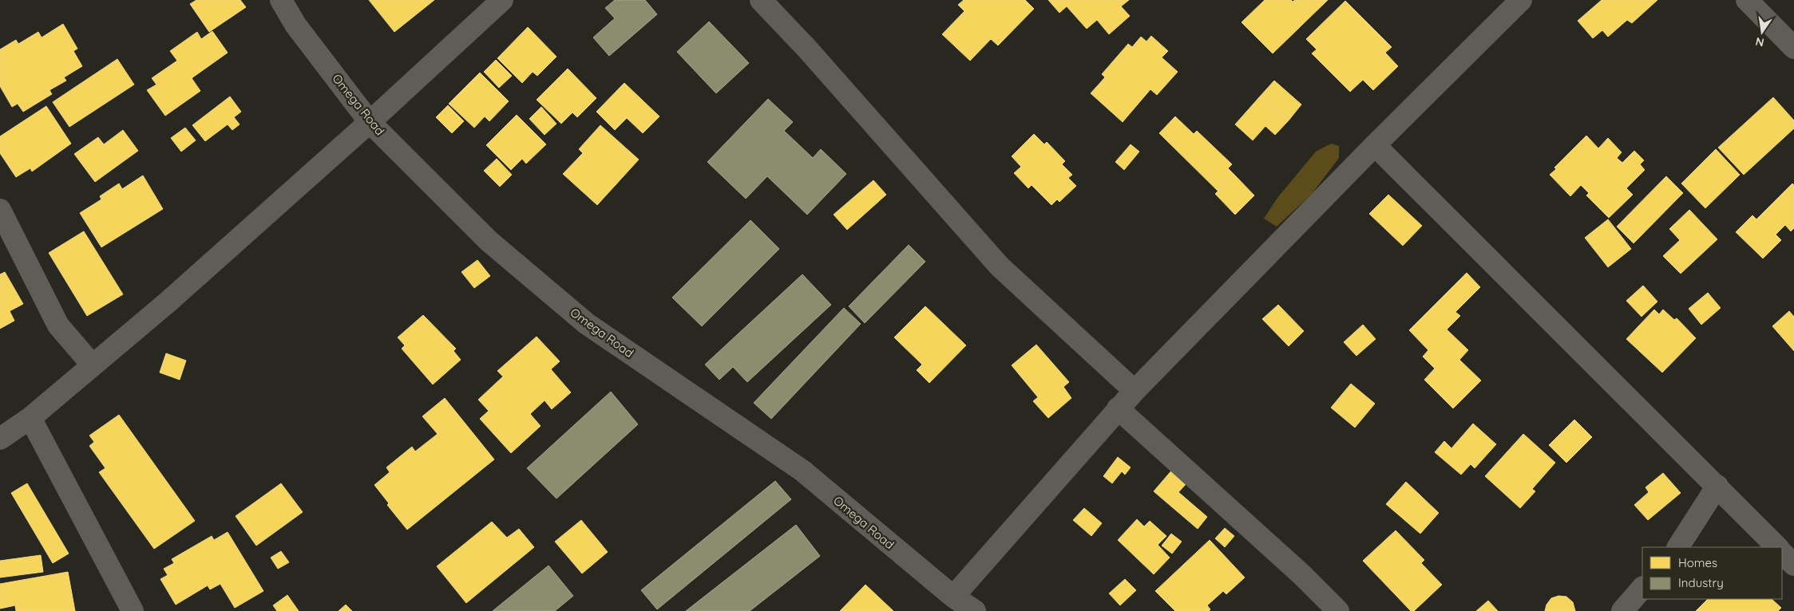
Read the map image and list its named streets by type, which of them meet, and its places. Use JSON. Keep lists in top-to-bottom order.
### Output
{
  "streets": {
    "street": ["Omega Road"]
  },
  "legend": ["Homes", "Industry"],
  "north": "bottom"
}
